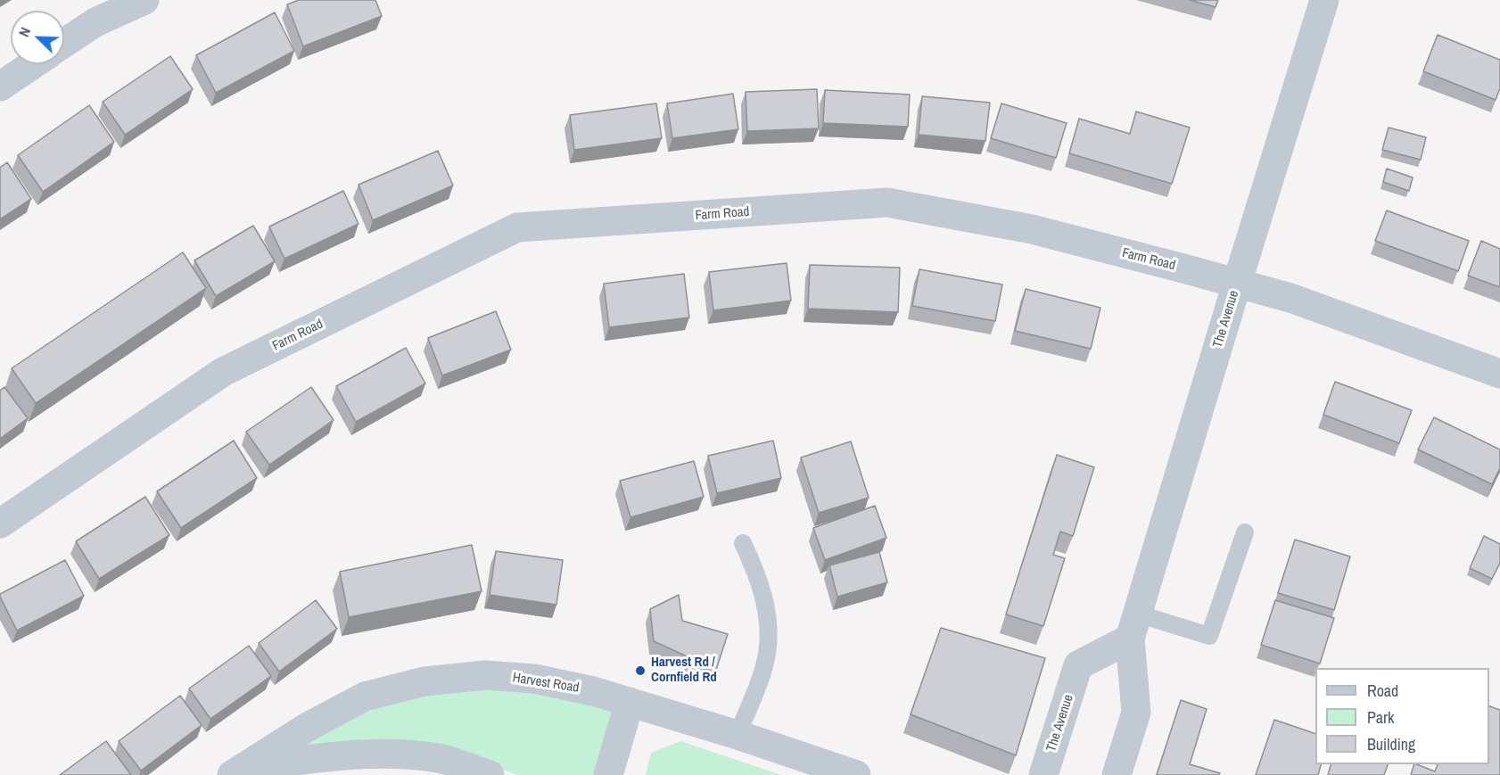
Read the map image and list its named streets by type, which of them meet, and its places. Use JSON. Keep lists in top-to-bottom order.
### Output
{
  "streets": {
    "street": ["Farm Road", "The Avenue", "Harvest Road"]
  },
  "crossings": [
    ["Farm Road", "The Avenue"]
  ],
  "places": ["Harvest Rd / Cornfield Rd"],
  "legend": ["Road", "Park", "Building"],
  "north": "top left"
}
